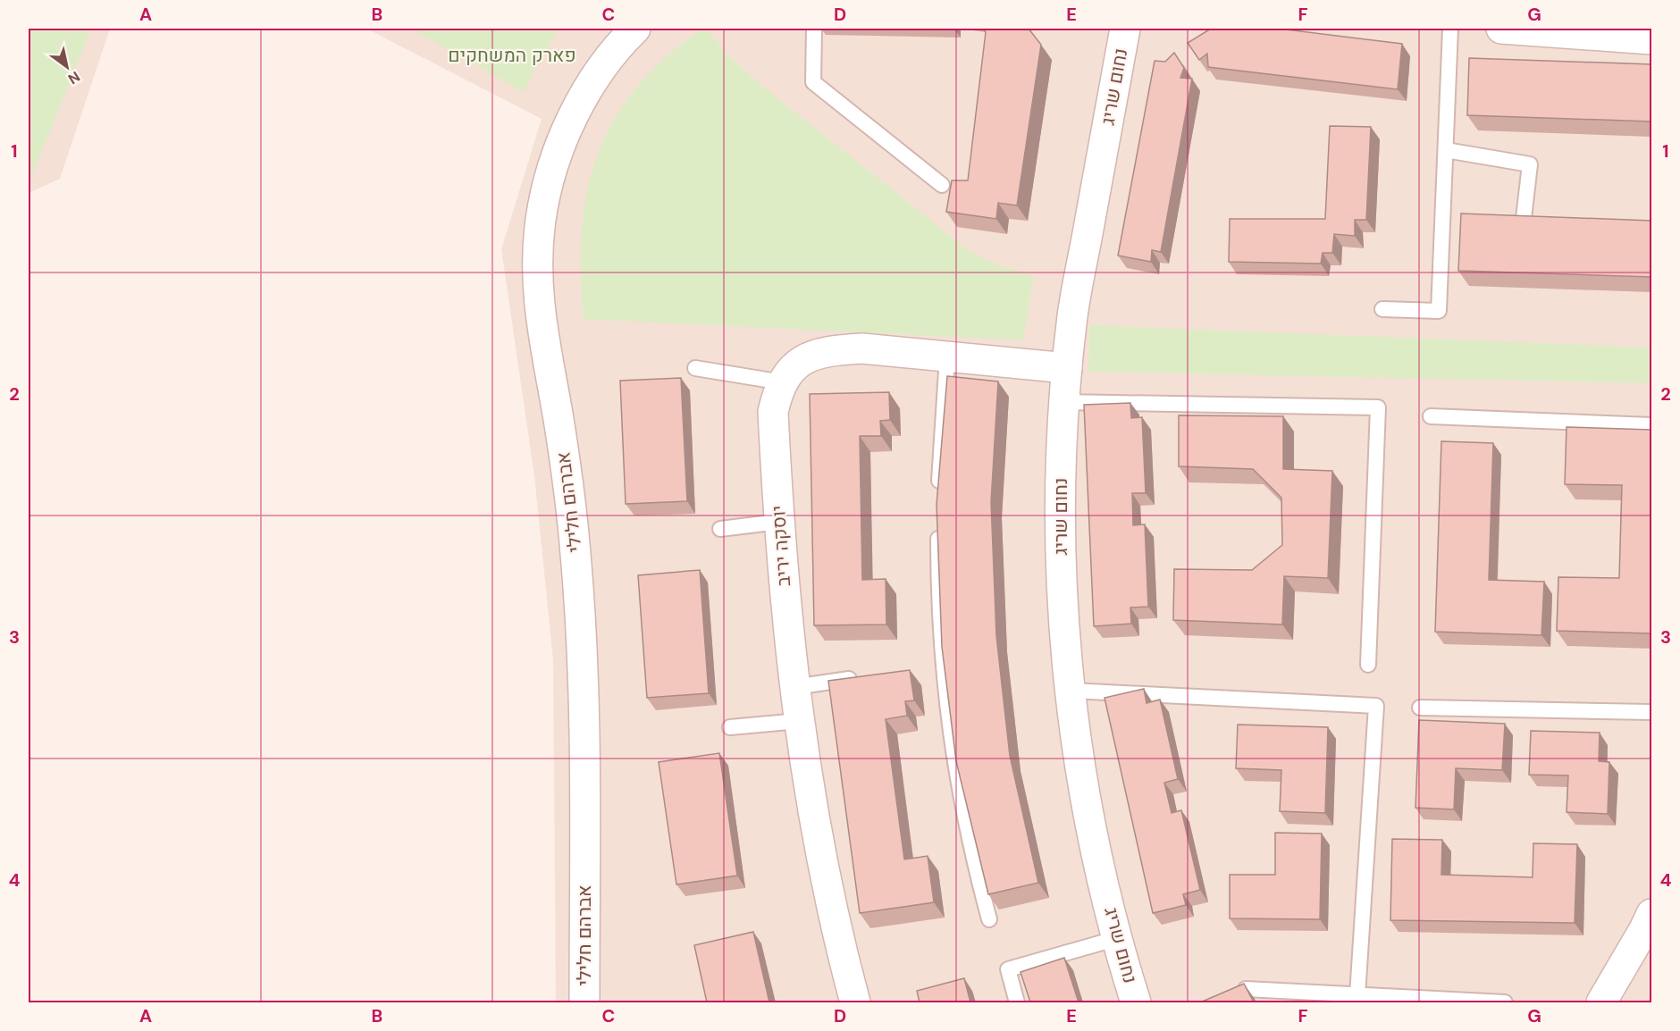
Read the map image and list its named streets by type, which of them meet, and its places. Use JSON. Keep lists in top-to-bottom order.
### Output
{
  "streets": {
    "street": ["נחום שריג", "אברהם חלילי", "יוסקה יריב"]
  },
  "crossings": [
    ["נחום שריג", "יוסקה יריב"]
  ],
  "parks": ["פארק המשחקים"],
  "north": "bottom right",
  "grid": {
    "columns": [
      "A",
      "B",
      "C",
      "D",
      "E",
      "F",
      "G"
    ],
    "rows": [
      "1",
      "2",
      "3",
      "4"
    ]
  }
}
